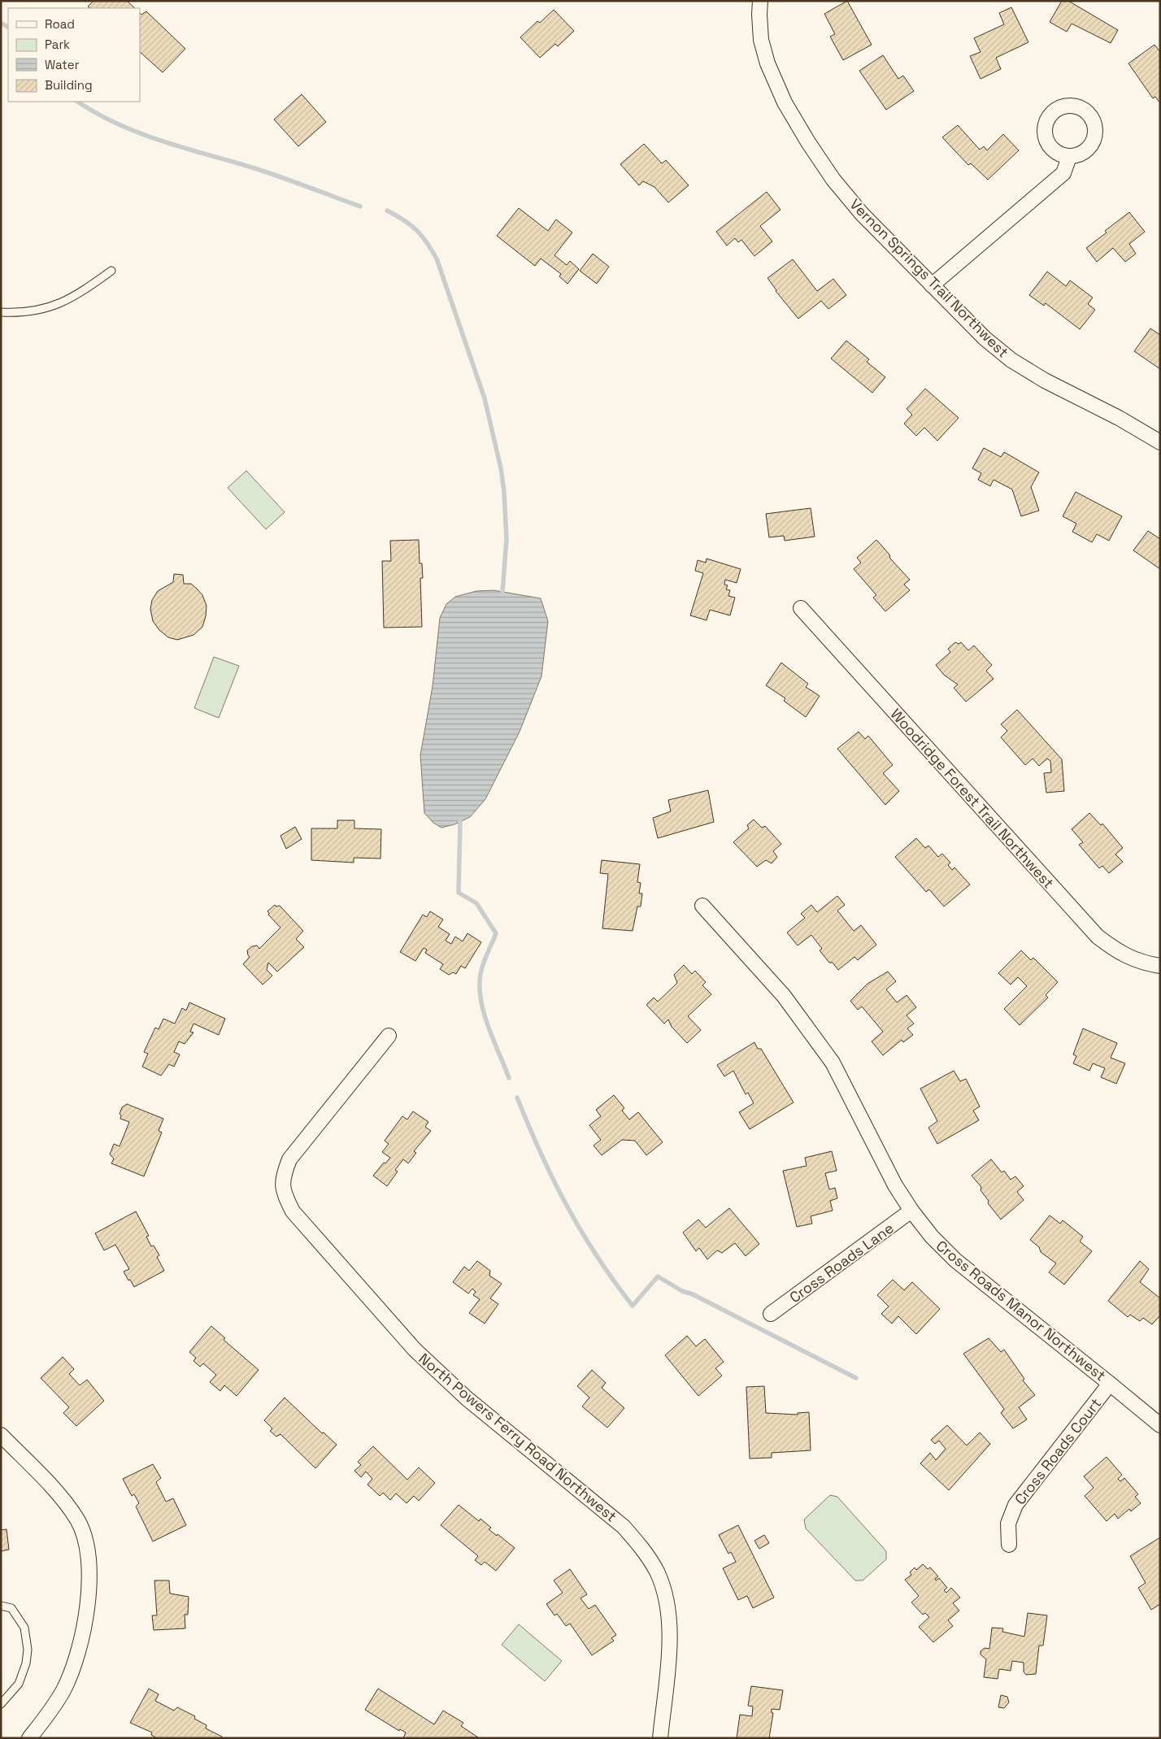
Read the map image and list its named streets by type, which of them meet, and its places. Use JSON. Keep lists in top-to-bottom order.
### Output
{
  "streets": {
    "street": [
      "Vernon Springs Trail Northwest",
      "Woodridge Forest Trail Northwest",
      "Cross Roads Lane",
      "Cross Roads Manor Northwest",
      "North Powers Ferry Road Northwest",
      "Cross Roads Court"
    ]
  },
  "crossings": [
    ["Cross Roads Lane", "Cross Roads Manor Northwest"],
    ["Cross Roads Manor Northwest", "Cross Roads Court"]
  ],
  "legend": [
    "Road",
    "Park",
    "Water",
    "Building"
  ]
}
